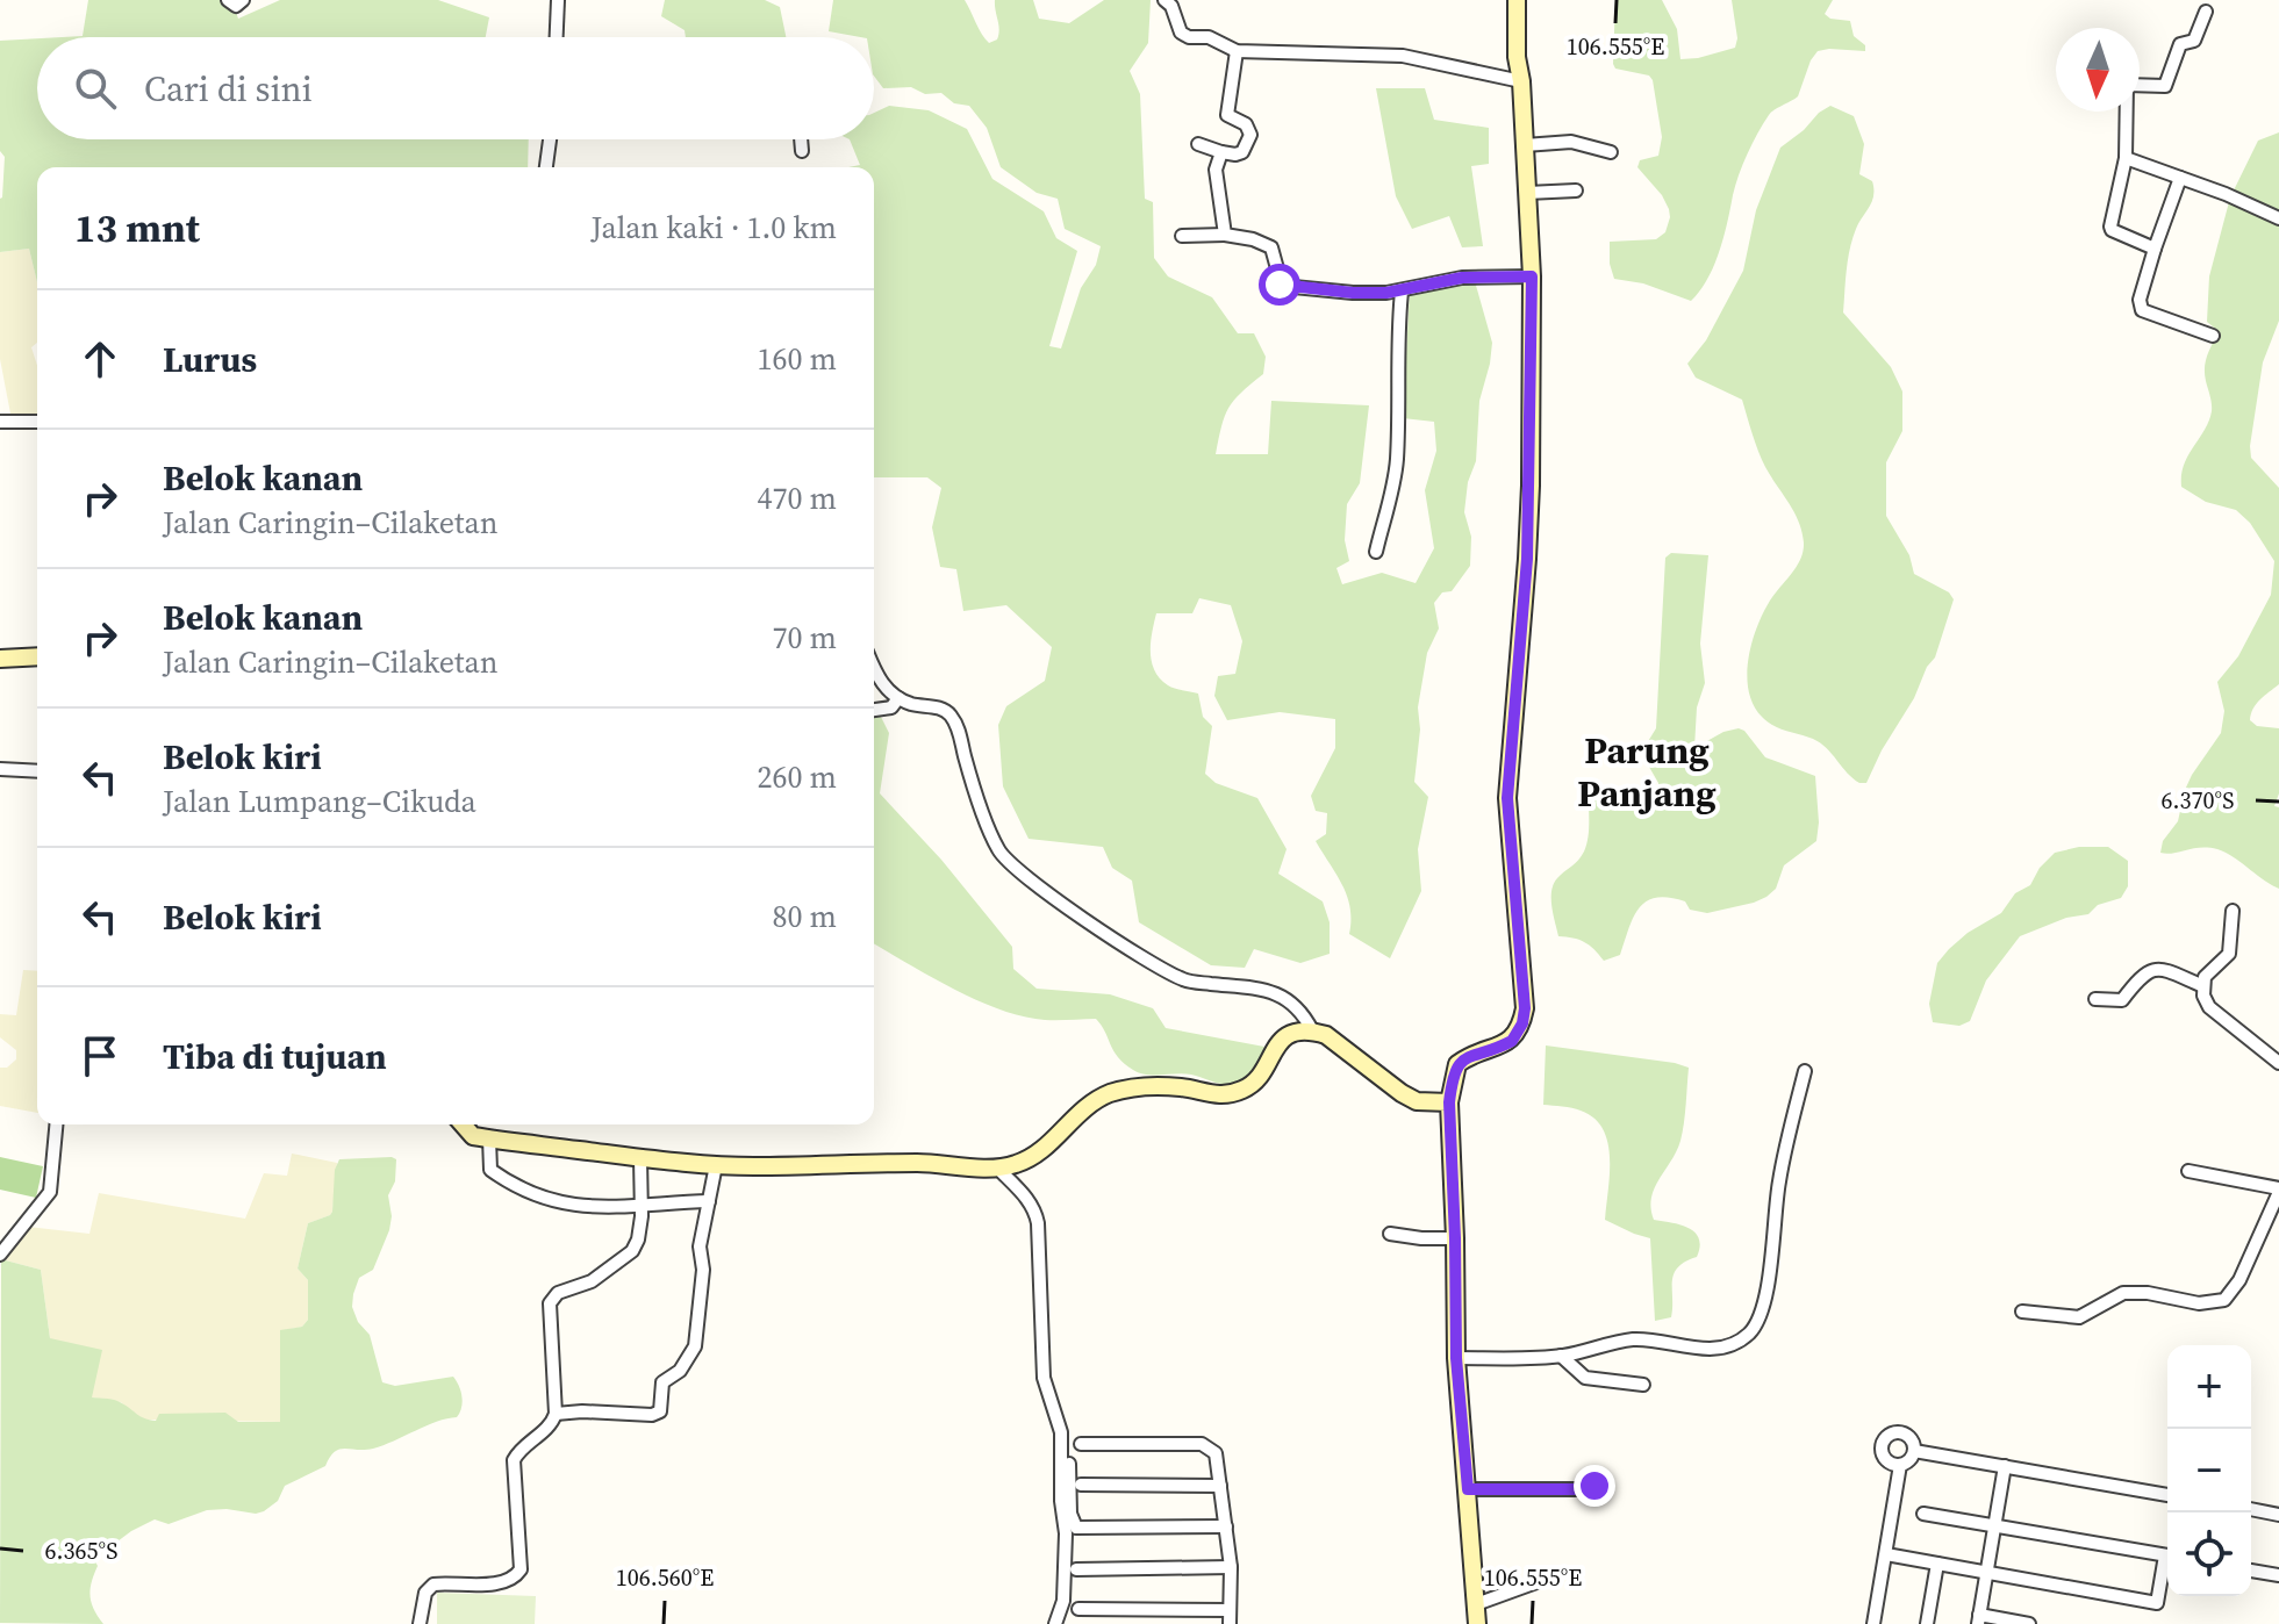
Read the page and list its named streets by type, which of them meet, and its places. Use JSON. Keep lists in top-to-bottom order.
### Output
{
  "districts": ["Parung Panjang"],
  "north": "bottom",
  "page": {
    "search": "Cari di sini",
    "heading": ["13 mnt", "Jalan kaki · 1.0 km"],
    "list": [
      ["Lurus", "160 m"],
      ["Belok kanan", "Jalan Caringin–Cilaketan", "470 m"],
      ["Belok kanan", "Jalan Caringin–Cilaketan", "70 m"],
      ["Belok kiri", "Jalan Lumpang–Cikuda", "260 m"],
      ["Belok kiri", "80 m"],
      "Tiba di tujuan"
    ],
    "map_buttons": ["+", "−"]
  },
  "coordinates": [
    "106.555°E",
    "6.370°S",
    "6.365°S",
    "106.560°E"
  ]
}
